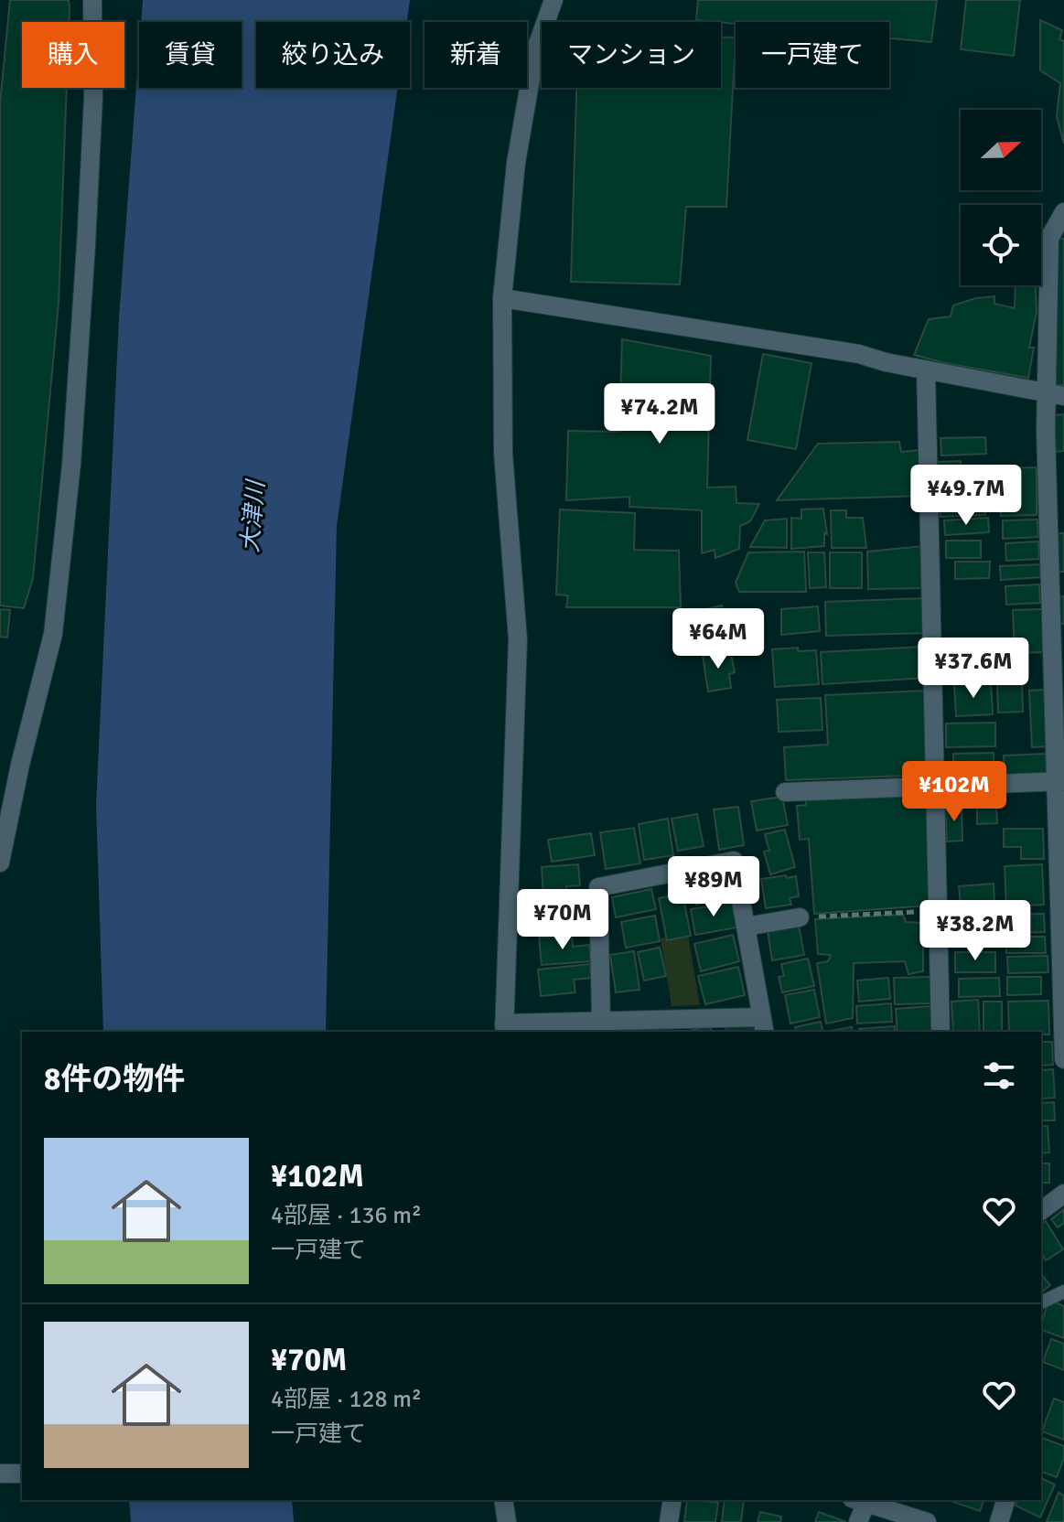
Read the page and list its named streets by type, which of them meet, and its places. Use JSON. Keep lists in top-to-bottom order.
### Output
{
  "water": ["大津川"],
  "north": "right",
  "page": {
    "chip": [
      "購入",
      "賃貸",
      "絞り込み",
      "新着",
      "マンション",
      "一戸建て"
    ],
    "price": [
      "¥74.2M",
      "¥49.7M",
      "¥64M",
      "¥37.6M",
      "¥102M",
      "¥89M",
      "¥70M",
      "¥38.2M"
    ],
    "heading": "8件の物件",
    "list": [
      {
        "name": "¥102M",
        "note": "4部屋 · 136 m² · 一戸建て"
      },
      {
        "name": "¥70M",
        "note": "4部屋 · 128 m² · 一戸建て"
      }
    ]
  }
}
